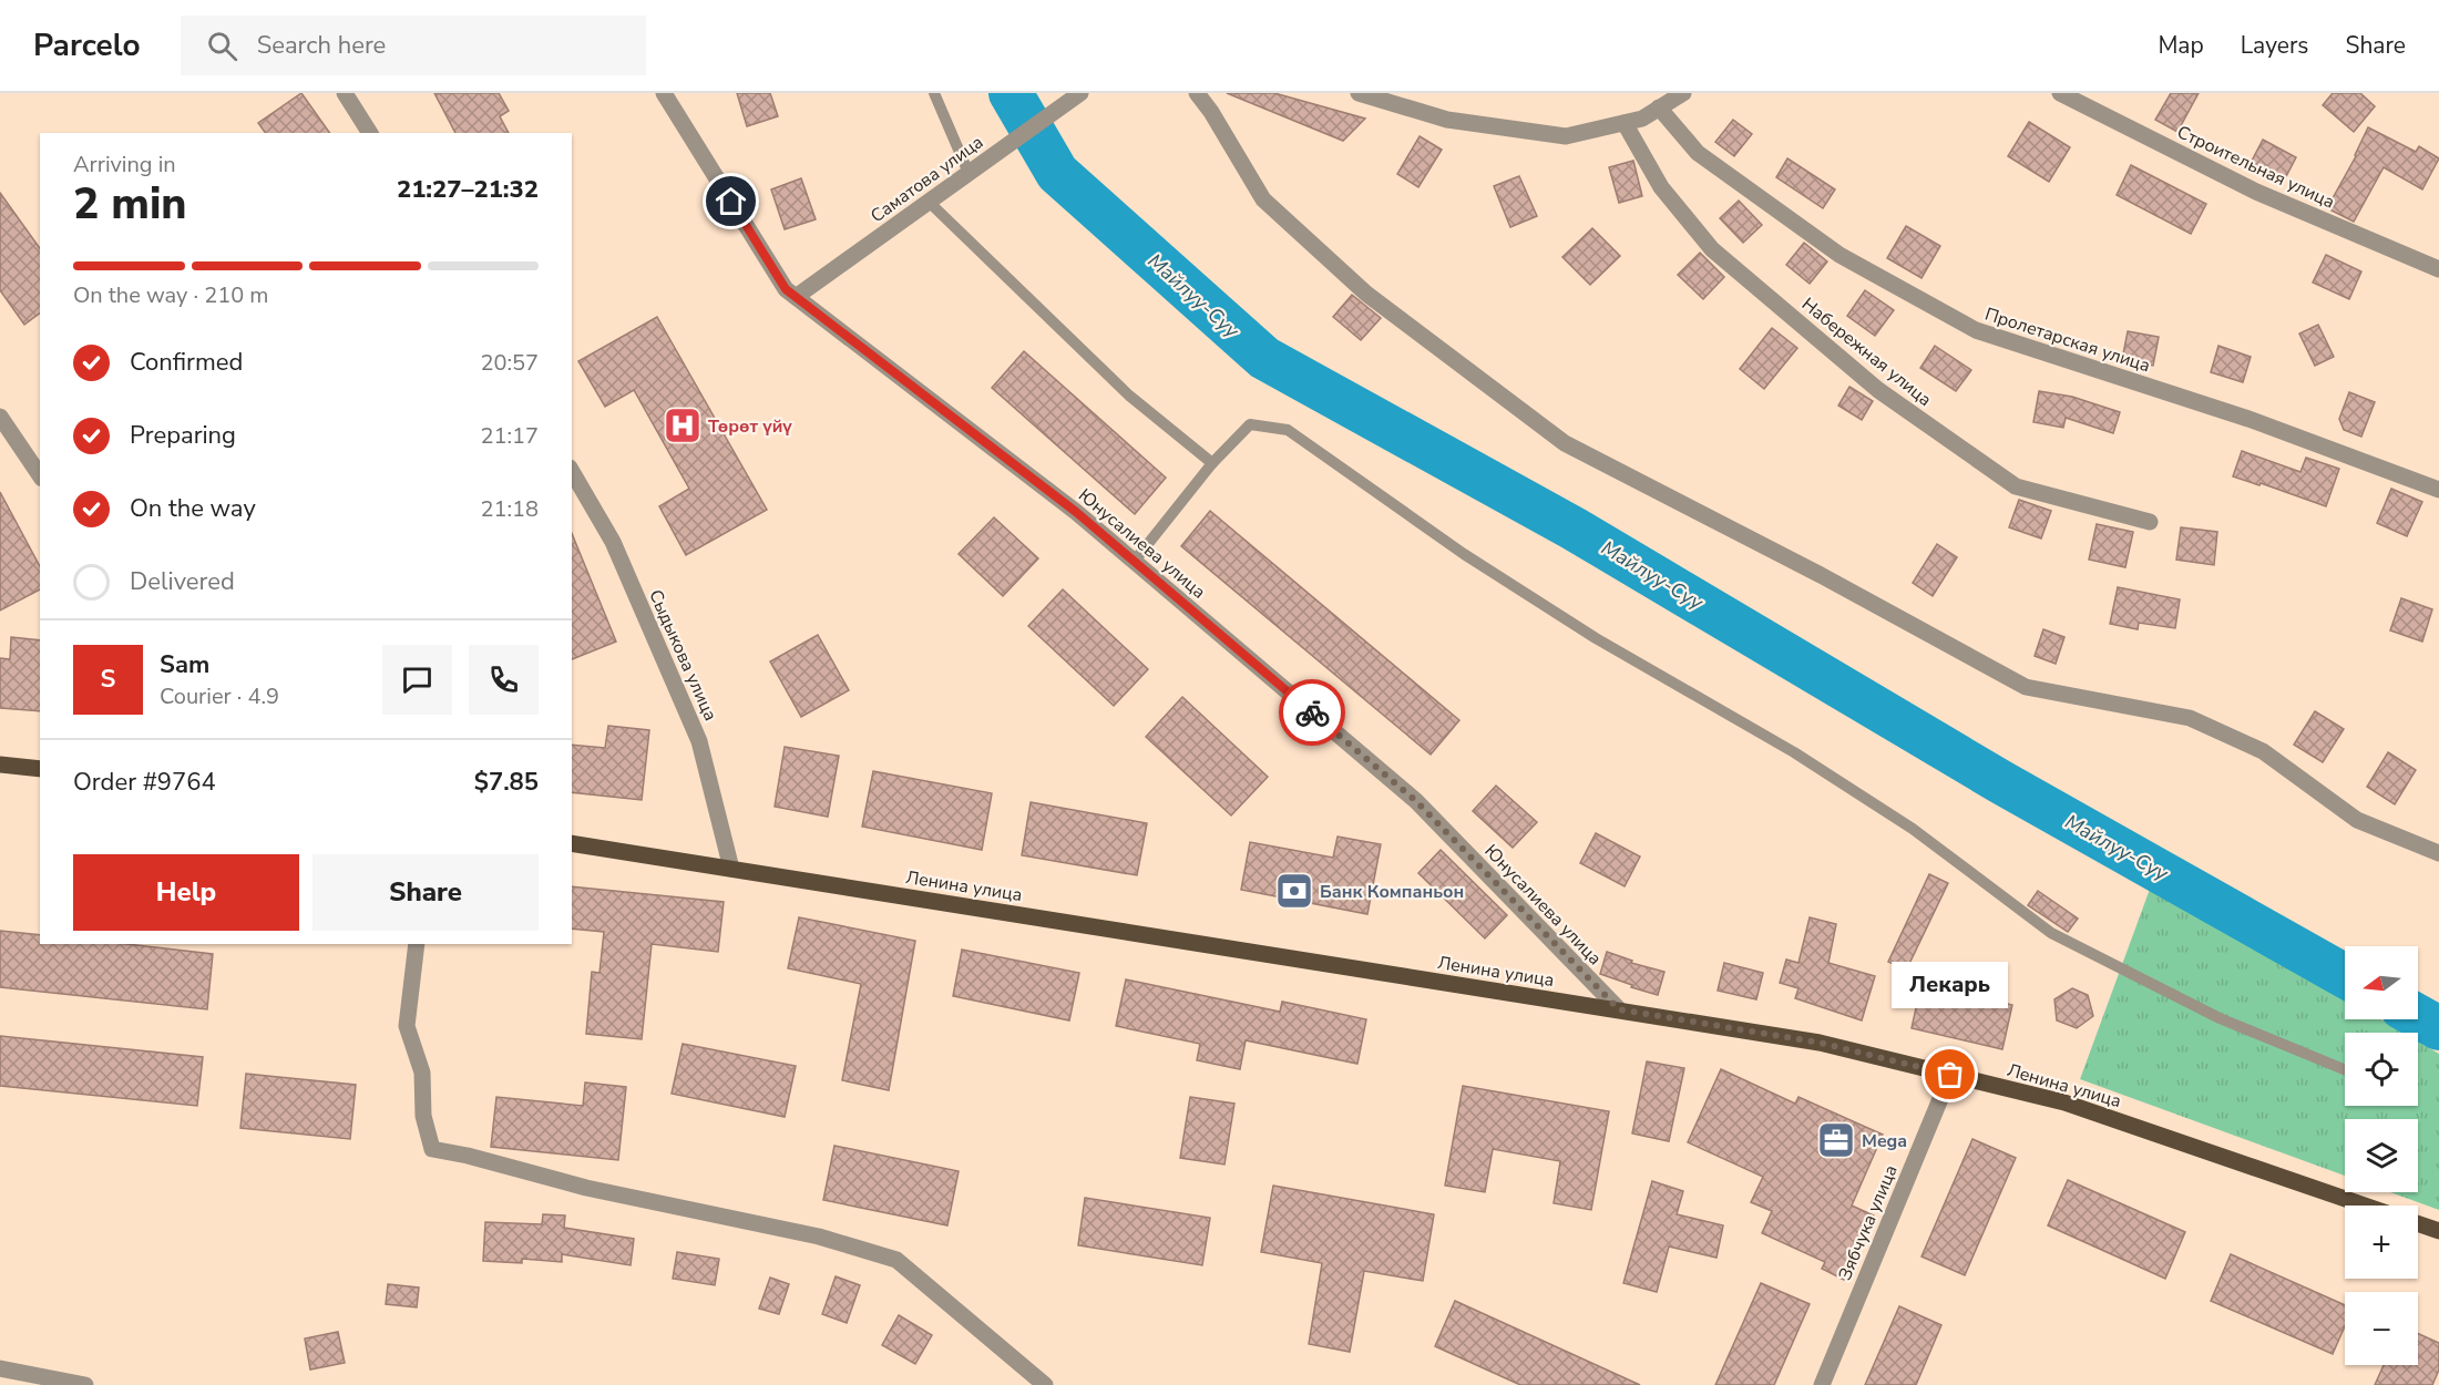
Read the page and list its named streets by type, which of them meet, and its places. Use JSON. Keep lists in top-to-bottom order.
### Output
{
  "streets": {
    "main road": ["Ленина улица"],
    "street": [
      "Строительная улица",
      "Саматова улица",
      "Пролетарская улица",
      "Набережная улица",
      "Юнусалиева улица",
      "Сыдыкова улица",
      "Зябчука улица"
    ]
  },
  "crossings": [
    ["Саматова улица", "Юнусалиева улица"],
    ["Юнусалиева улица", "Ленина улица"],
    ["Сыдыкова улица", "Ленина улица"],
    ["Ленина улица", "Зябчука улица"]
  ],
  "water": ["Майлуу-Суу"],
  "places": {
    "hospital": ["Төрөт үйү"],
    "bank": ["Банк Компаньон"],
    "other": ["Лекарь"],
    "office": ["Mega"]
  },
  "north": "left",
  "page": {
    "header": "Parcelo",
    "search": "Search here",
    "nav": ["Map", "Layers", "Share"],
    "heading": ["2 min", "Arriving in", "21:27–21:32"],
    "panel": [
      "Sam",
      "Courier · 4.9",
      "Order #9764",
      "$7.85"
    ],
    "bar": "On the way · 210 m",
    "list": [
      ["Confirmed", "20:57"],
      ["Preparing", "21:17"],
      ["On the way", "21:18"],
      "Delivered"
    ],
    "round": "S",
    "buttons": ["Help", "Share"],
    "map_buttons": ["+", "−"],
    "bubble": "Лекарь"
  }
}
